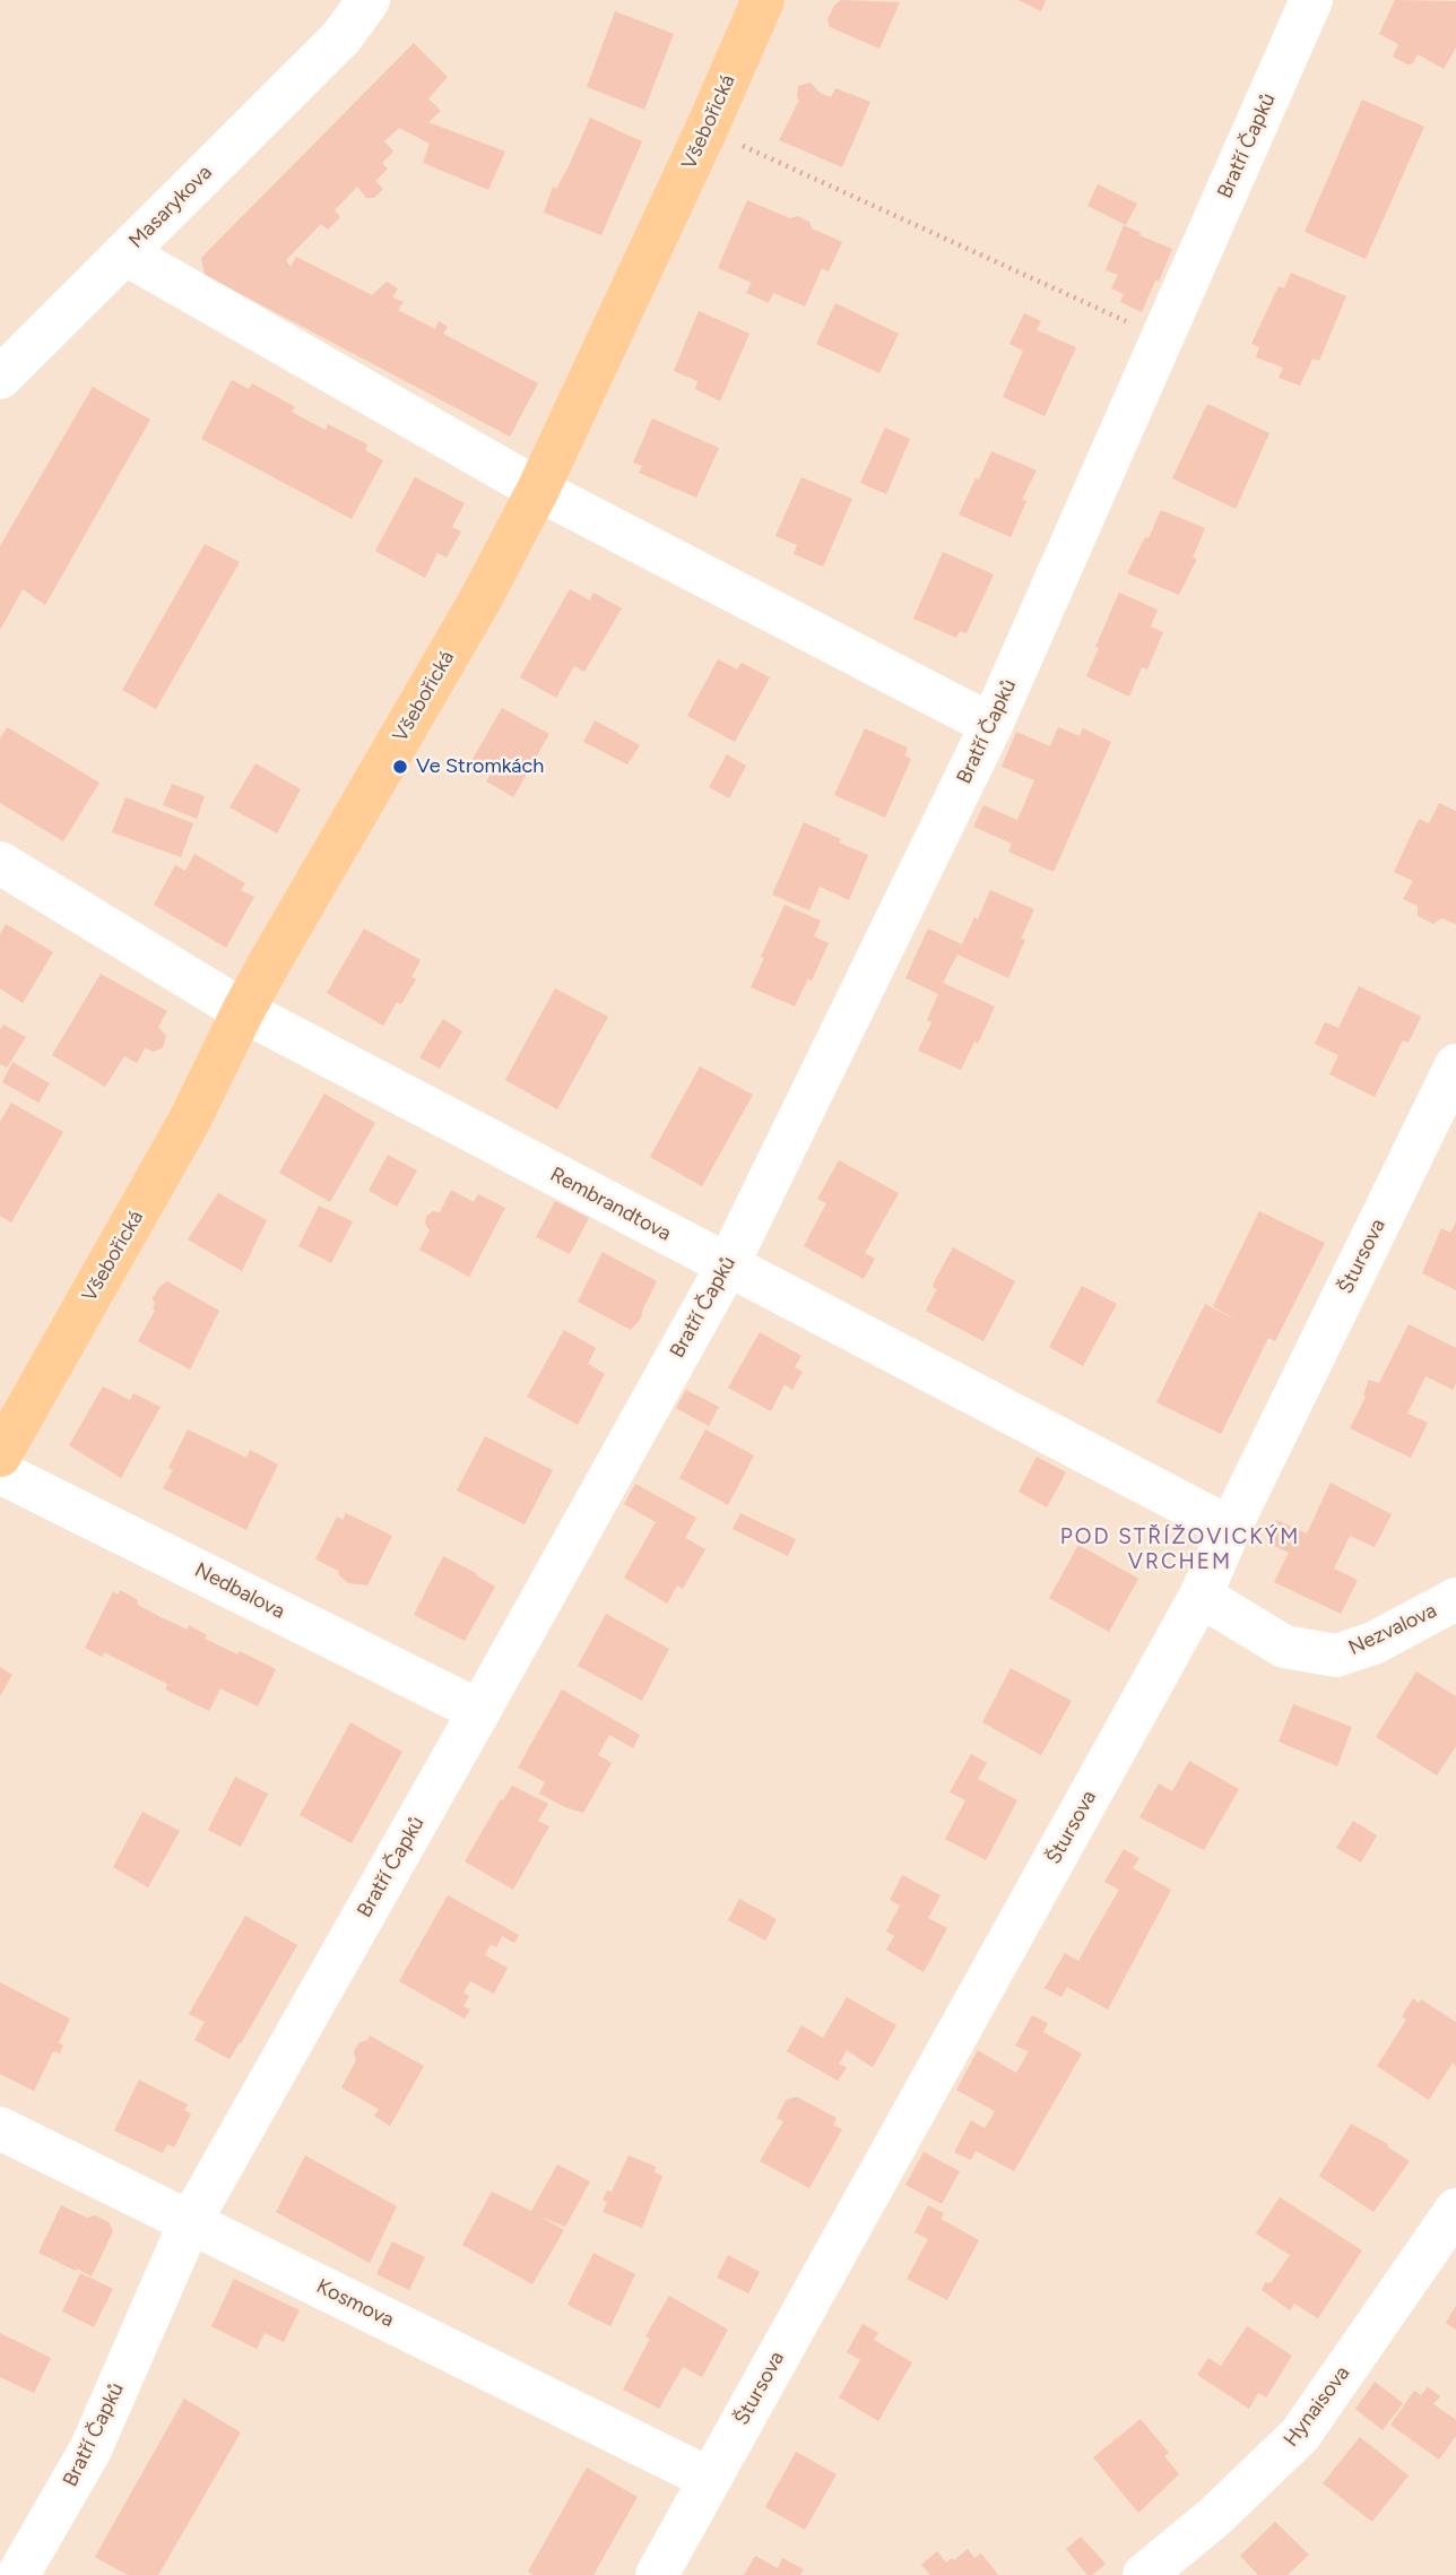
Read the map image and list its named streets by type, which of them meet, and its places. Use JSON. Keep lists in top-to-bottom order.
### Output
{
  "streets": {
    "main road": ["Všebořická"],
    "street": [
      "Bratří Čapků",
      "Masarykova",
      "Rembrandtova",
      "Štursova",
      "Nedbalova",
      "Nezvalova",
      "Kosmova",
      "Hynaisova"
    ]
  },
  "crossings": [
    ["Všebořická", "Rembrandtova"],
    ["Bratří Čapků", "Rembrandtova"],
    ["Bratří Čapků", "Nedbalova"],
    ["Bratří Čapků", "Kosmova"],
    ["Rembrandtova", "Štursova"],
    ["Štursova", "Nezvalova"],
    ["Štursova", "Kosmova"]
  ],
  "districts": ["POD STŘÍŽOVICKÝM VRCHEM"],
  "places": ["Ve Stromkách"]
}
